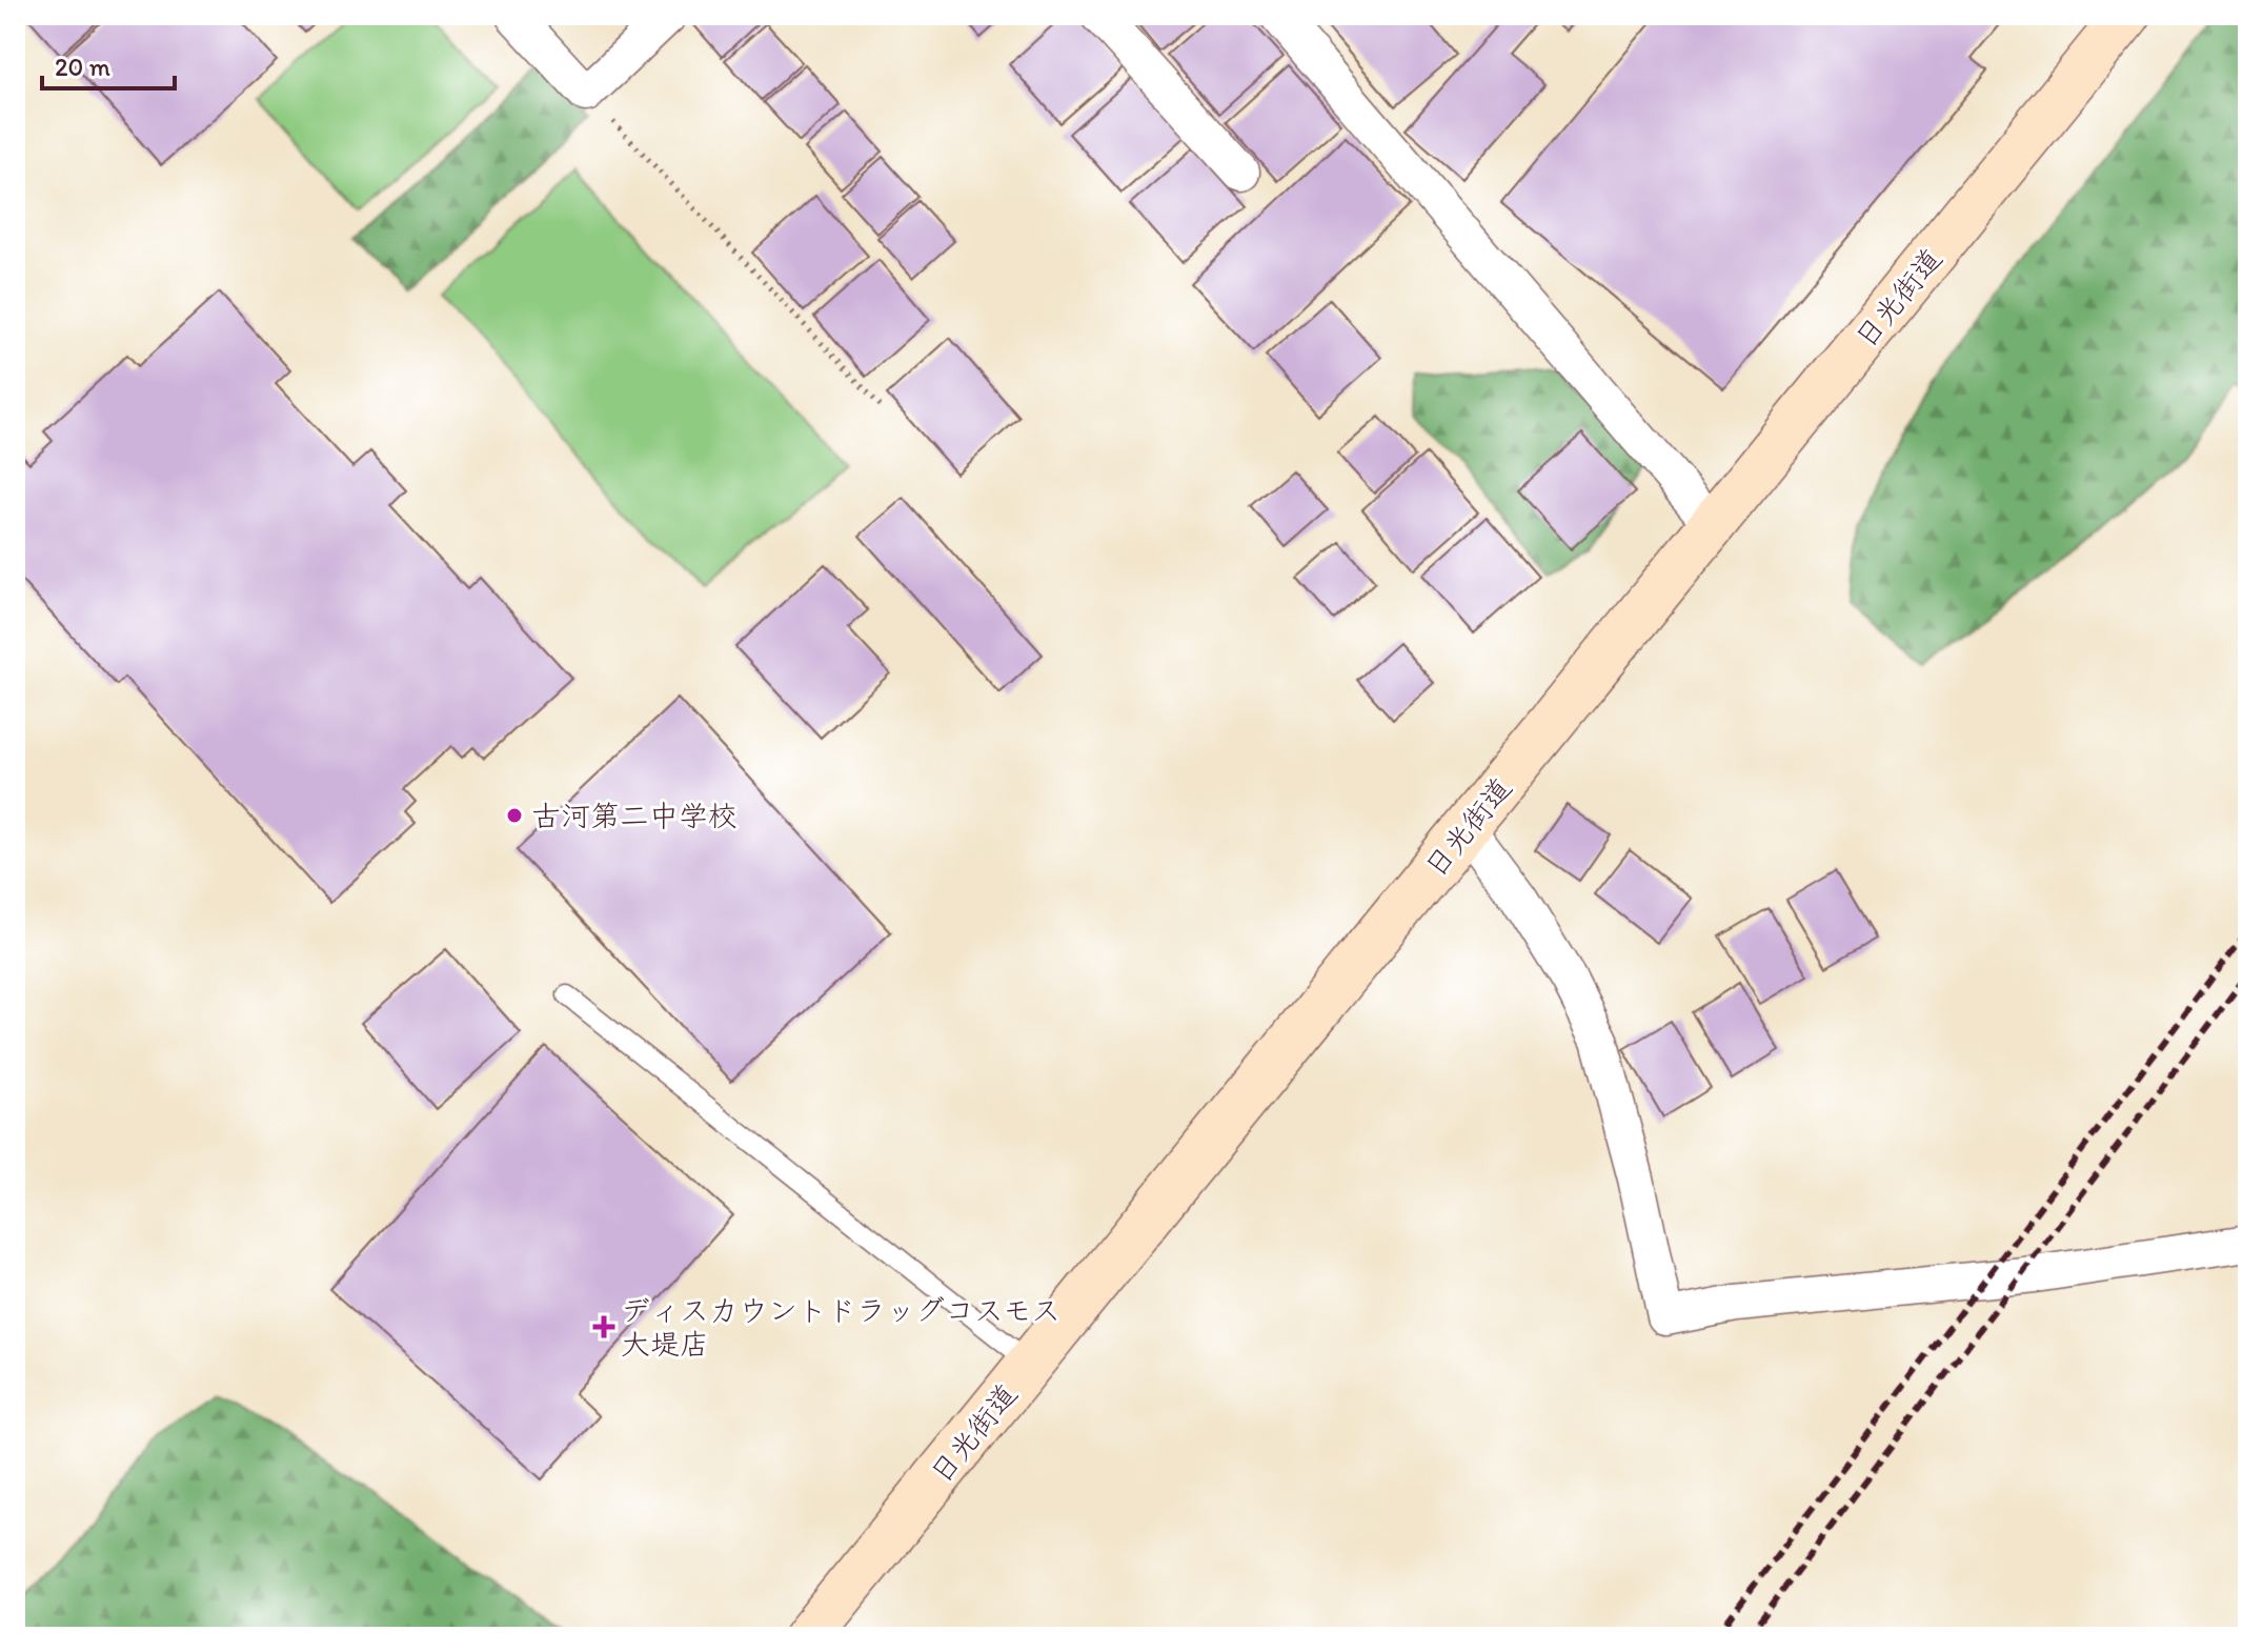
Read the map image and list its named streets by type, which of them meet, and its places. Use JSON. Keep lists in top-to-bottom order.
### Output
{
  "streets": {
    "main road": ["日光街道"]
  },
  "places": {
    "other": ["古河第二中学校"],
    "health": ["ディスカウントドラッグコスモス 大堤店"]
  },
  "scale_bar": "20 m"
}
